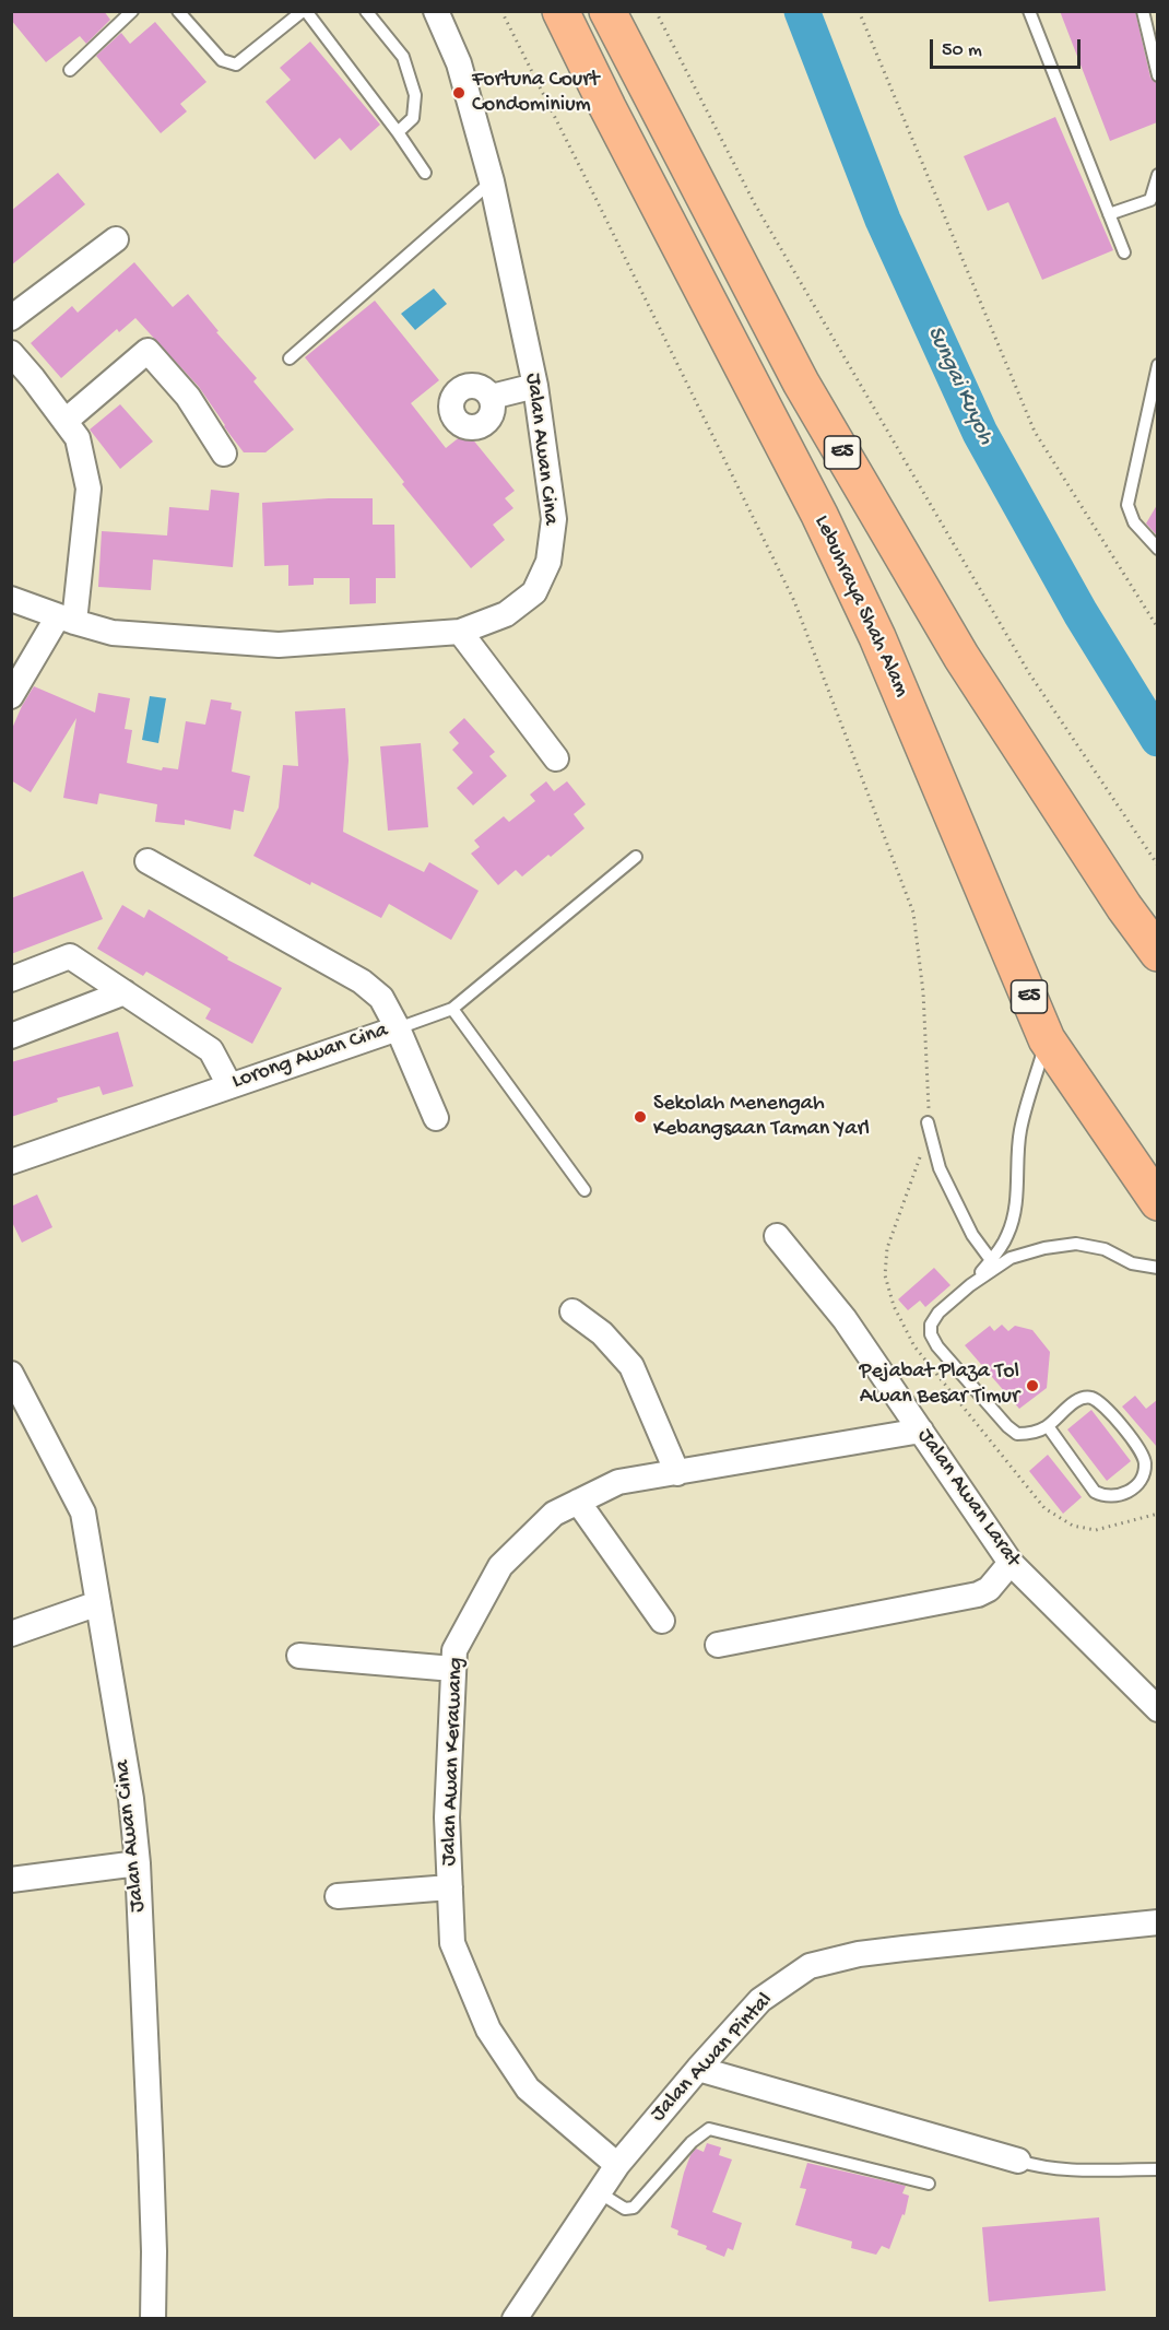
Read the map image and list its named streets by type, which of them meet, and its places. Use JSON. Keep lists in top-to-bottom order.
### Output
{
  "streets": {
    "highway": ["E5", "Lebuhraya Shah Alam"],
    "street": [
      "Jalan Awan Cina",
      "Lorong Awan Cina",
      "Jalan Awan Larat",
      "Jalan Awan Kerawang",
      "Jalan Awan Pintal"
    ]
  },
  "crossings": [
    ["Jalan Awan Larat", "Jalan Awan Kerawang"],
    ["Jalan Awan Kerawang", "Jalan Awan Pintal"]
  ],
  "water": ["Sungai Kuyoh"],
  "places": ["Fortuna Court Condominium", "Sekolah Menengah Kebangsaan Taman Yarl", "Pejabat Plaza Tol Awan Besar Timur"],
  "scale_bar": "50 m"
}
